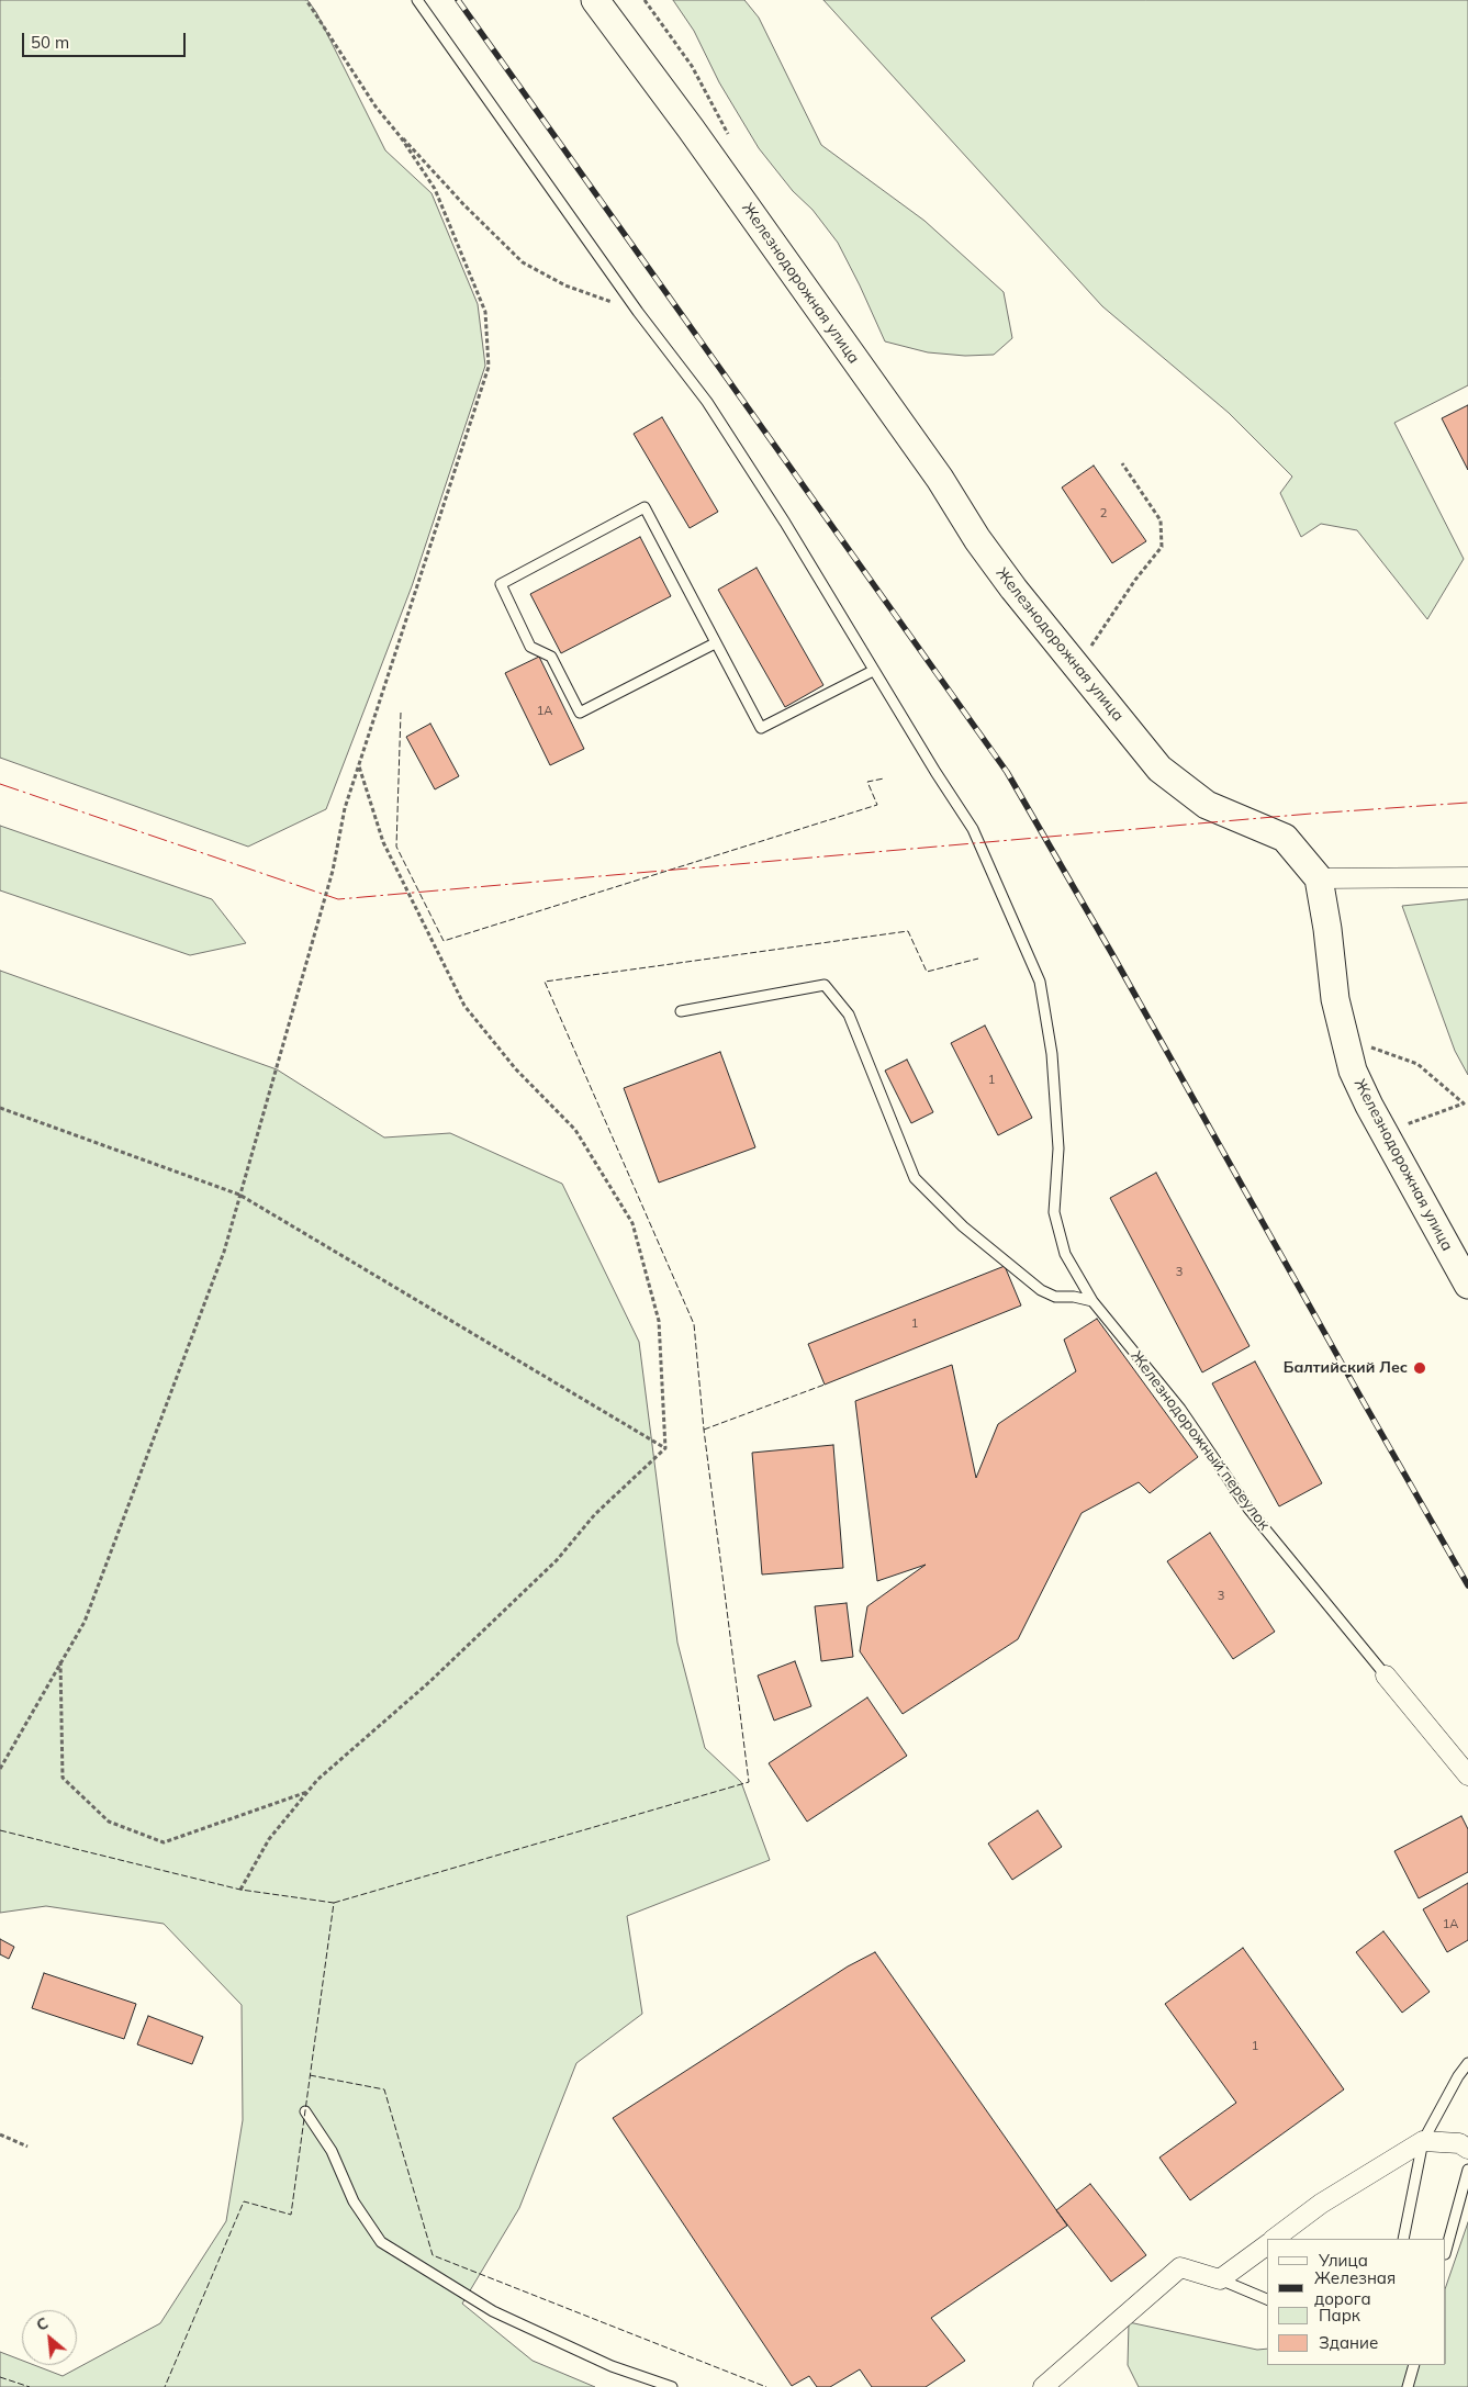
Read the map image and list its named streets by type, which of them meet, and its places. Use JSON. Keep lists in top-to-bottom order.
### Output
{
  "streets": {
    "street": ["Железнодорожная улица"],
    "lane": ["Железнодорожный переулок"]
  },
  "places": ["Балтийский Лес"],
  "house_numbers": [
    "2",
    "1А",
    "1",
    "3",
    "1",
    "3",
    "1А",
    "1"
  ],
  "legend": [
    "Улица",
    "Железная дорога",
    "Парк",
    "Здание"
  ],
  "scale_bar": "50 m",
  "north": "top left"
}
